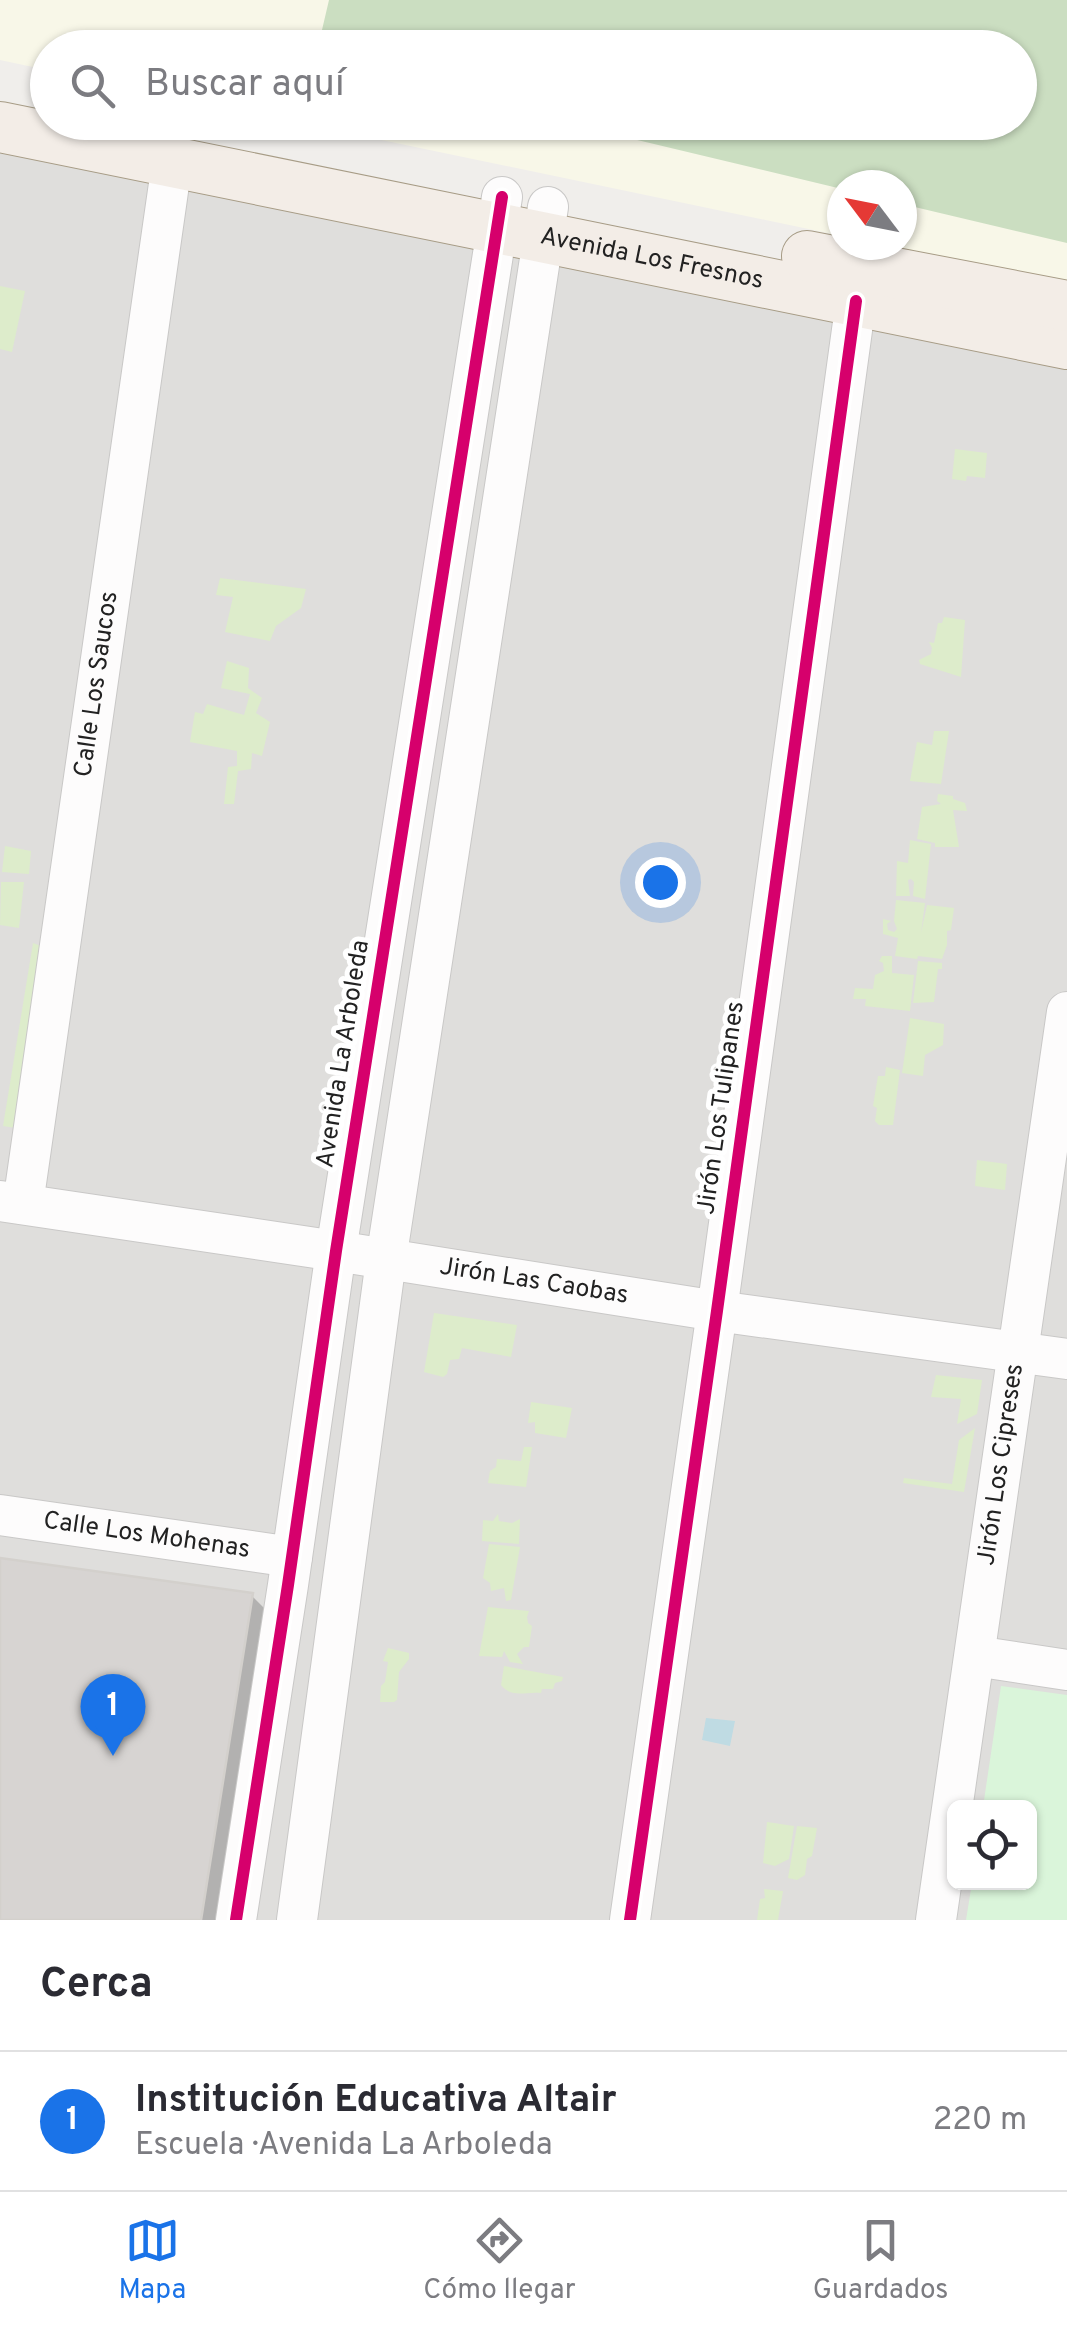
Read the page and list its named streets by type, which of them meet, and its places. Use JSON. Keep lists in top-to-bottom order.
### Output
{
  "streets": {
    "main road": ["Avenida Los Fresnos"],
    "street": [
      "Calle Los Saucos",
      "Avenida La Arboleda",
      "Jirón Los Tulipanes",
      "Jirón Las Caobas",
      "Jirón Los Cipreses",
      "Calle Los Mohenas"
    ]
  },
  "crossings": [
    ["Avenida Los Fresnos", "Calle Los Saucos"],
    ["Avenida Los Fresnos", "Avenida La Arboleda"],
    ["Avenida Los Fresnos", "Jirón Los Tulipanes"],
    ["Calle Los Saucos", "Jirón Las Caobas"],
    ["Avenida La Arboleda", "Jirón Las Caobas"],
    ["Avenida La Arboleda", "Calle Los Mohenas"],
    ["Jirón Los Tulipanes", "Jirón Las Caobas"],
    ["Jirón Las Caobas", "Jirón Los Cipreses"]
  ],
  "north": "top left",
  "page": {
    "search": "Buscar aquí",
    "pins": "1",
    "heading": "Cerca",
    "list": [
      {
        "mark": "1",
        "name": "Institución Educativa Altair",
        "note": "Escuela · Avenida La Arboleda",
        "value": "220 m"
      }
    ],
    "nav": ["Mapa", "Cómo llegar", "Guardados"]
  }
}
